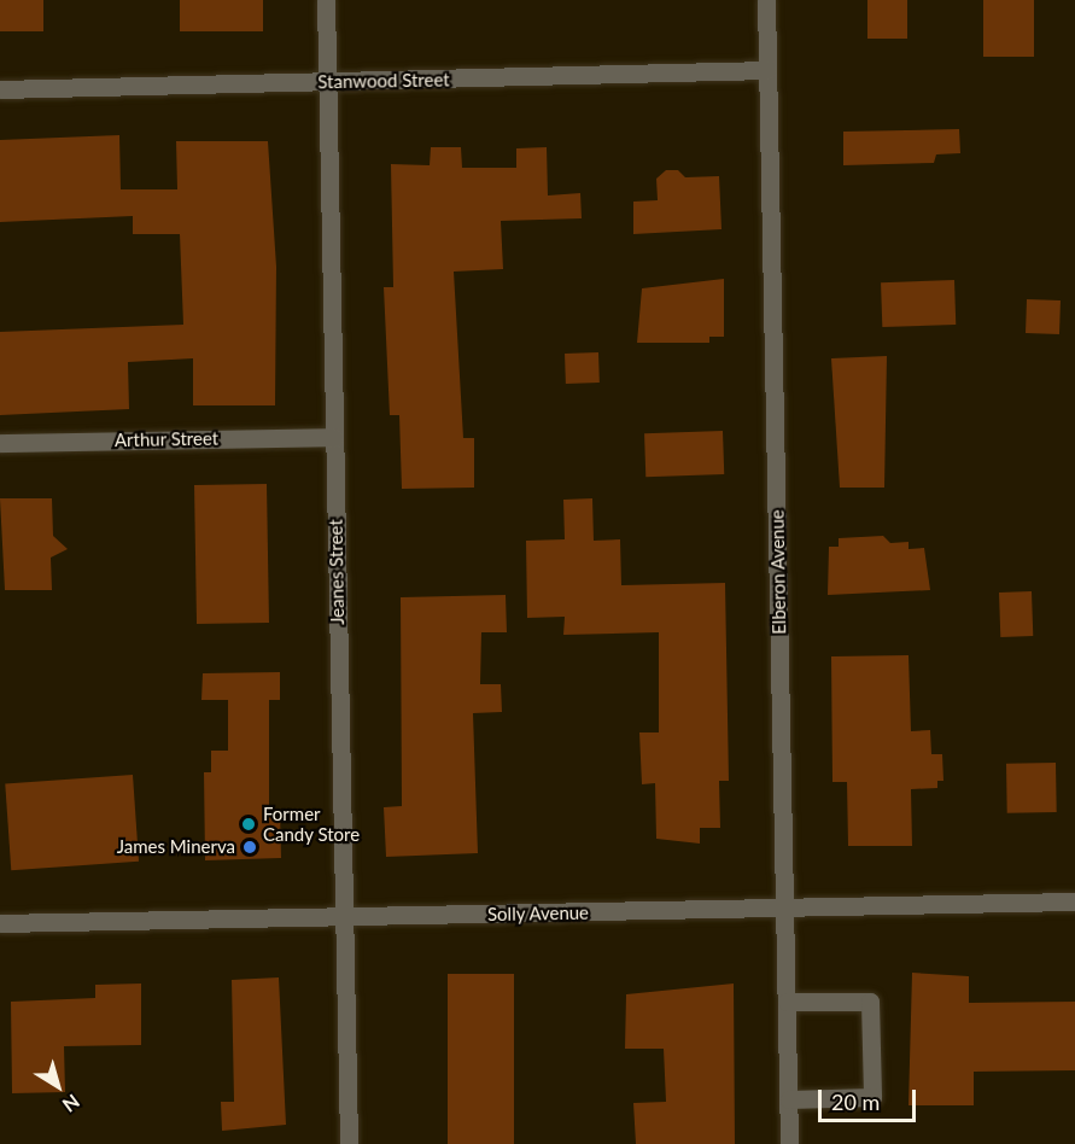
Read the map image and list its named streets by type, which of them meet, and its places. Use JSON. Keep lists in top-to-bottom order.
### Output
{
  "streets": {
    "street": [
      "Stanwood Street",
      "Arthur Street",
      "Jeanes Street",
      "Elberon Avenue",
      "Solly Avenue"
    ]
  },
  "crossings": [
    ["Stanwood Street", "Jeanes Street"],
    ["Stanwood Street", "Elberon Avenue"],
    ["Arthur Street", "Jeanes Street"],
    ["Jeanes Street", "Solly Avenue"],
    ["Elberon Avenue", "Solly Avenue"]
  ],
  "places": ["Former Candy Store", "James Minerva"],
  "scale_bar": "20 m",
  "north": "bottom right"
}
